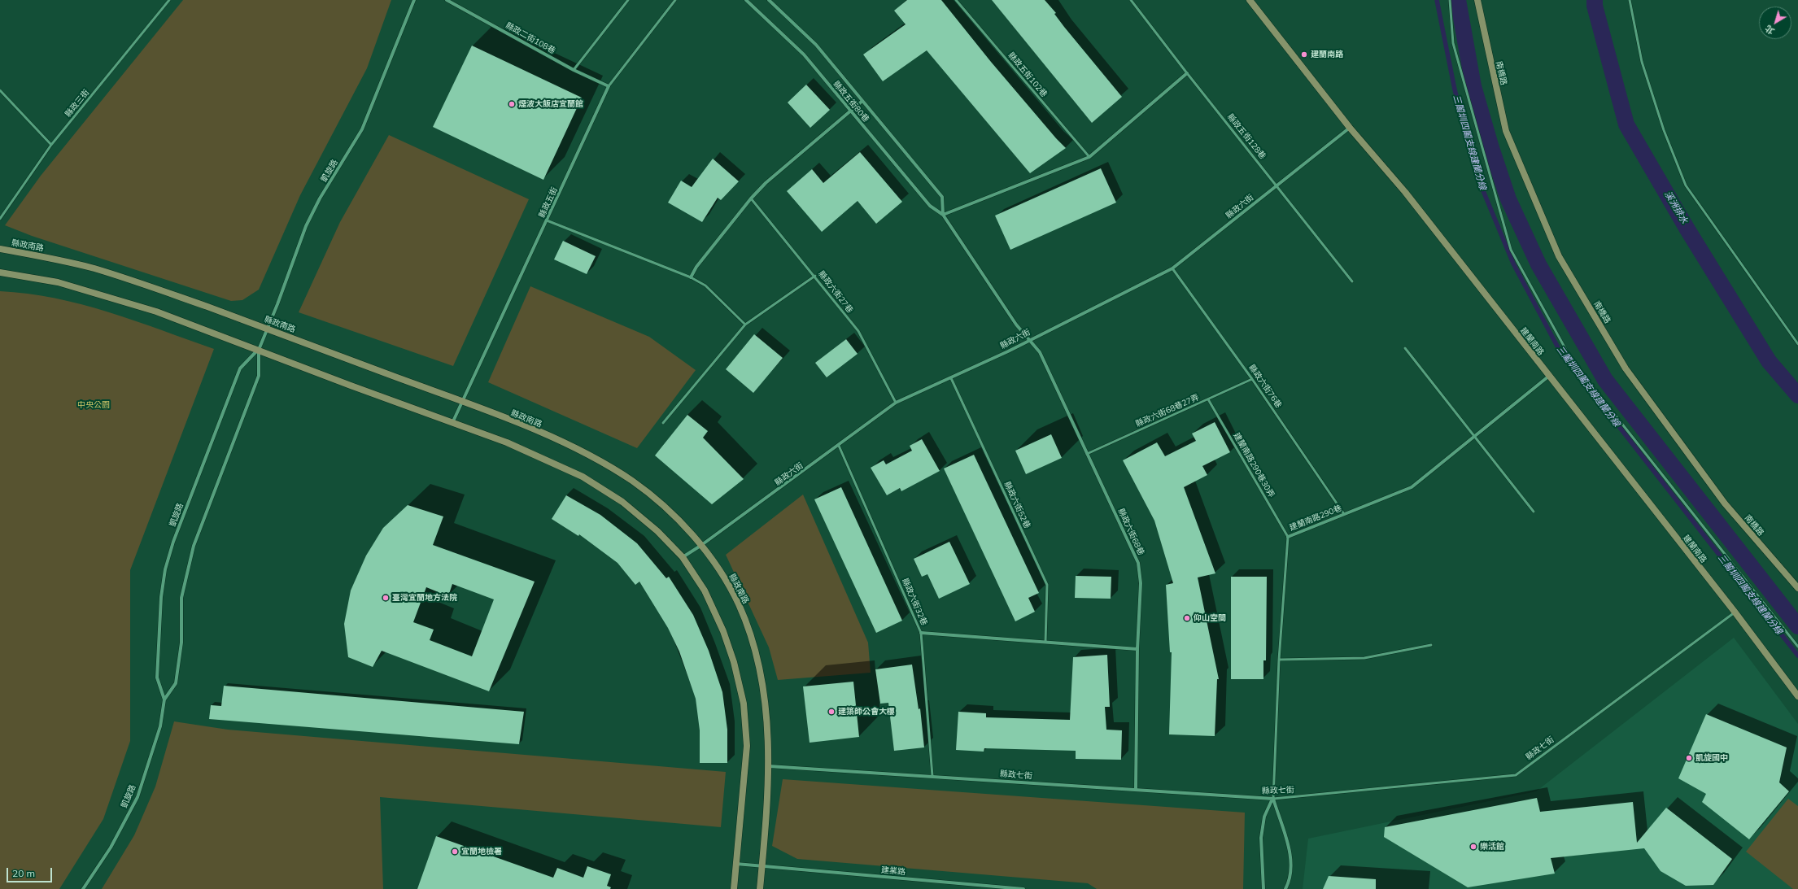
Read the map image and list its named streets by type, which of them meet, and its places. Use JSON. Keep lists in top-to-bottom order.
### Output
{
  "streets": {
    "street": [
      "縣政二街108巷",
      "南橋路",
      "縣政五街80巷",
      "凱旋路",
      "縣政五街",
      "縣政六街",
      "縣政南路",
      "建蘭南路",
      "建蘭南路290巷",
      "縣政六街68巷",
      "縣政七街",
      "建業路"
    ],
    "lane": [
      "縣政五街102巷",
      "縣政三街",
      "縣政五街128巷",
      "縣政六街27巷",
      "縣政六街76巷",
      "縣政六街68巷27弄",
      "建蘭南路290巷30弄",
      "縣政六街52巷",
      "縣政六街32巷"
    ]
  },
  "crossings": [
    ["縣政二街108巷", "縣政五街"],
    ["縣政五街80巷", "縣政六街"],
    ["縣政五街80巷", "縣政六街68巷"],
    ["縣政五街128巷", "縣政六街"],
    ["凱旋路", "縣政南路"],
    ["縣政五街", "縣政南路"],
    ["縣政六街", "縣政南路"],
    ["縣政六街", "縣政六街27巷"],
    ["縣政六街", "建蘭南路"],
    ["縣政六街", "縣政六街76巷"],
    ["縣政六街", "縣政六街52巷"],
    ["縣政六街", "縣政六街68巷"],
    ["縣政六街", "縣政六街32巷"],
    ["縣政南路", "縣政七街"],
    ["縣政南路", "建業路"],
    ["建蘭南路", "建蘭南路290巷"],
    ["建蘭南路", "縣政七街"],
    ["縣政六街76巷", "縣政六街68巷27弄"],
    ["縣政六街76巷", "建蘭南路290巷"],
    ["縣政六街68巷27弄", "建蘭南路290巷30弄"],
    ["縣政六街68巷27弄", "縣政六街68巷"],
    ["建蘭南路290巷30弄", "建蘭南路290巷"],
    ["建蘭南路290巷", "縣政七街"],
    ["縣政六街68巷", "縣政七街"],
    ["縣政六街32巷", "縣政七街"]
  ],
  "water": ["三鬮圳四鬮支線建蘭分線", "溪洲排水"],
  "parks": ["中央公園"],
  "places": [
    "建蘭南路",
    "煙波大飯店宜蘭館",
    "臺灣宜蘭地方法院",
    "仰山空間",
    "建築師公會大樓",
    "凱旋國中",
    "樂活館",
    "宜蘭地檢署"
  ],
  "scale_bar": "20 m",
  "north": "bottom left"
}
